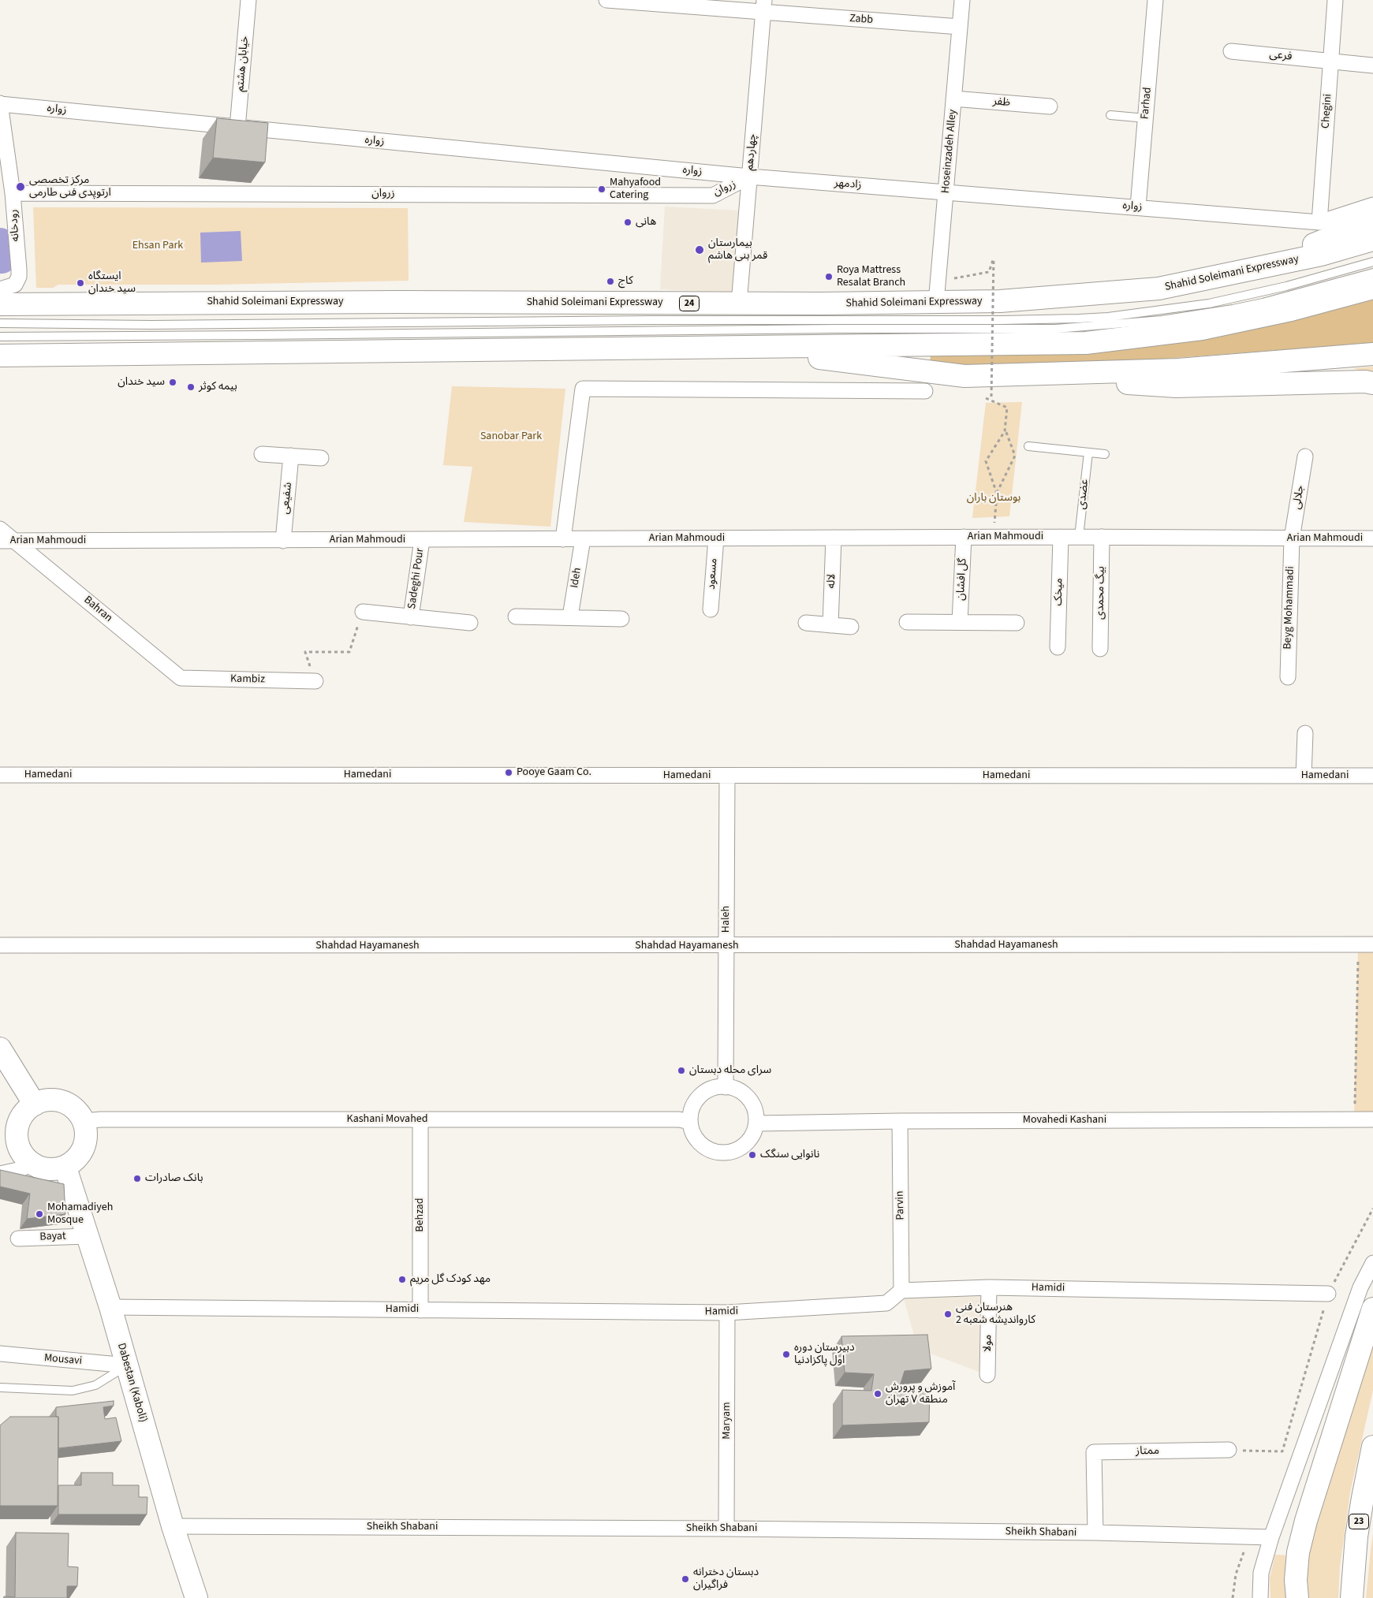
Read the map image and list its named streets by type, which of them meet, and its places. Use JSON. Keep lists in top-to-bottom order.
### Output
{
  "streets": {
    "main road": [
      "Shahid Soleimani Expressway",
      "24",
      "Dabestan (Kaboli)",
      "23"
    ],
    "street": [
      "Zabb",
      "فرعی",
      "خیابان هشتم",
      "ظفر",
      "Farhad",
      "زواره",
      "Chegini",
      "Hoseinzadeh Alley",
      "چهاردهم",
      "زادمهر",
      "زروان",
      "رودخانه",
      "جلالی",
      "شفیعی",
      "Arian Mahmoudi",
      "مسعود",
      "Ideh",
      "Sadeghi Pour",
      "گل افشان",
      "لاله",
      "میخک",
      "بیگ محمدی",
      "Beyg Mohammadi",
      "Bahran",
      "Kambiz",
      "Hamedani",
      "Haleh",
      "Shahdad Hayamanesh",
      "Kashani Movahed",
      "Movahedi Kashani",
      "Parvin",
      "Behzad",
      "Bayat",
      "Hamidi",
      "مولا",
      "Mousavi",
      "Maryam",
      "ممتاز",
      "Sheikh Shabani"
    ],
    "lane": ["عضدی"]
  },
  "crossings": [
    ["Zabb", "Hoseinzadeh Alley"],
    ["Zabb", "چهاردهم"],
    ["فرعی", "Chegini"],
    ["خیابان هشتم", "زواره"],
    ["ظفر", "Hoseinzadeh Alley"],
    ["Farhad", "زواره"],
    ["زواره", "Chegini"],
    ["زواره", "Hoseinzadeh Alley"],
    ["زواره", "چهاردهم"],
    ["زواره", "زادمهر"],
    ["زواره", "زروان"],
    ["زواره", "رودخانه"],
    ["Hoseinzadeh Alley", "زادمهر"],
    ["Hoseinzadeh Alley", "Shahid Soleimani Expressway"],
    ["چهاردهم", "زادمهر"],
    ["چهاردهم", "زروان"],
    ["چهاردهم", "Shahid Soleimani Expressway"],
    ["زادمهر", "زروان"],
    ["زروان", "رودخانه"],
    ["عضدی", "Arian Mahmoudi"],
    ["جلالی", "Arian Mahmoudi"],
    ["جلالی", "Beyg Mohammadi"],
    ["شفیعی", "Arian Mahmoudi"],
    ["Arian Mahmoudi", "مسعود"],
    ["Arian Mahmoudi", "Ideh"],
    ["Arian Mahmoudi", "Sadeghi Pour"],
    ["Arian Mahmoudi", "گل افشان"],
    ["Arian Mahmoudi", "لاله"],
    ["Arian Mahmoudi", "میخک"],
    ["Arian Mahmoudi", "بیگ محمدی"],
    ["Arian Mahmoudi", "Beyg Mohammadi"],
    ["Arian Mahmoudi", "Bahran"],
    ["Bahran", "Kambiz"],
    ["Hamedani", "Haleh"],
    ["Haleh", "Shahdad Hayamanesh"],
    ["Haleh", "Kashani Movahed"],
    ["Haleh", "Movahedi Kashani"],
    ["Kashani Movahed", "Movahedi Kashani"],
    ["Kashani Movahed", "Behzad"],
    ["Kashani Movahed", "Dabestan (Kaboli)"],
    ["Movahedi Kashani", "Parvin"],
    ["Parvin", "Hamidi"],
    ["Behzad", "Hamidi"],
    ["Bayat", "Dabestan (Kaboli)"],
    ["Hamidi", "مولا"],
    ["Hamidi", "Dabestan (Kaboli)"],
    ["Hamidi", "Maryam"],
    ["Mousavi", "Dabestan (Kaboli)"],
    ["Dabestan (Kaboli)", "Sheikh Shabani"],
    ["Maryam", "Sheikh Shabani"],
    ["ممتاز", "Sheikh Shabani"]
  ],
  "parks": ["Ehsan Park", "Sanobar Park", "بوستان باران"],
  "places": [
    "مرکز تخصصی ارتوپدی فنی طارمی",
    "Mahyafood Catering",
    "هانی",
    "بیمارستان قمر بنی هاشم",
    "Roya Mattress Resalat Branch",
    "کاج",
    "ایستگاه سید خندان",
    "سید خندان",
    "بیمه کوثر",
    "Pooye Gaam Co.",
    "سرای محله دبستان",
    "نانوایی سنگک",
    "بانک صادرات",
    "Mohamadiyeh Mosque",
    "مهد کودک گل مریم",
    "هنرستان فنی کارواندیشه شعبه 2",
    "دبیرستان دوره اول پاکزادنیا",
    "آموزش و پرورش منطقه ۷ تهران",
    "دبستان دخترانه فراگیران"
  ]
}
